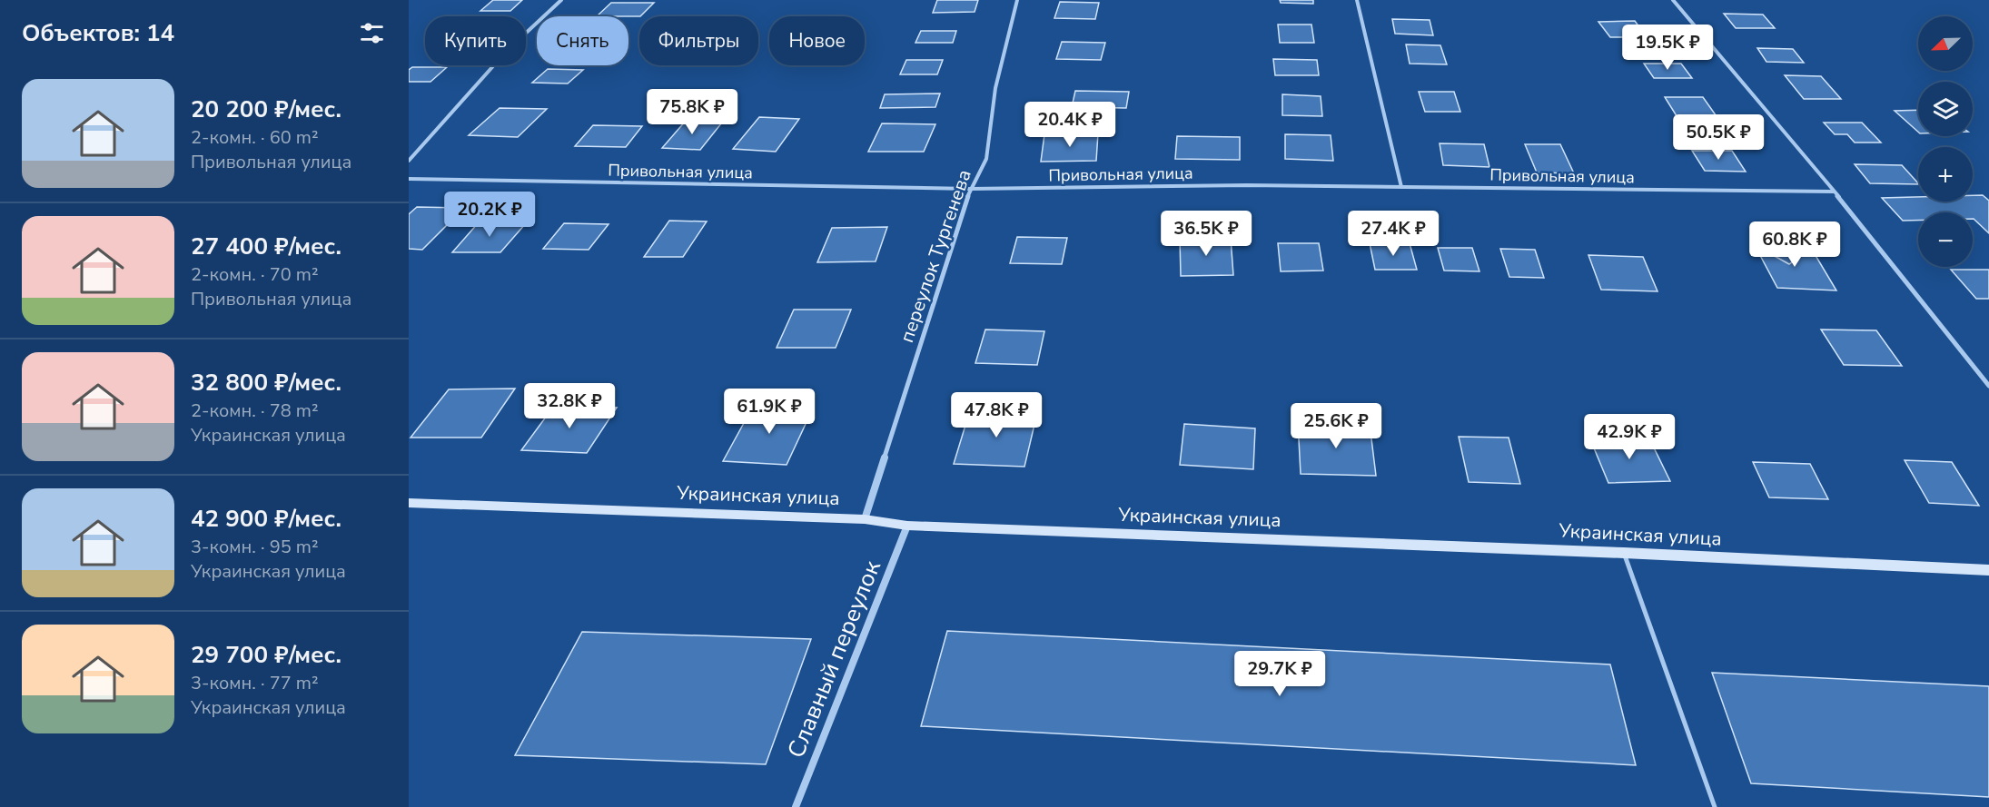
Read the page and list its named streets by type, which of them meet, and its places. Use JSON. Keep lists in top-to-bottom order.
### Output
{
  "streets": {
    "main road": ["Украинская улица"],
    "street": ["Привольная улица", "переулок Тургенева", "Славный переулок"]
  },
  "crossings": [
    ["Привольная улица", "переулок Тургенева"],
    ["переулок Тургенева", "Украинская улица"],
    ["Украинская улица", "Славный переулок"]
  ],
  "north": "bottom left",
  "page": {
    "heading": "Объектов: 14",
    "map_buttons": ["+", "−"],
    "chip": [
      "Купить",
      "Снять",
      "Фильтры",
      "Новое"
    ],
    "price": [
      "19.5K ₽",
      "75.8K ₽",
      "20.4K ₽",
      "50.5K ₽",
      "20.2K ₽",
      "36.5K ₽",
      "27.4K ₽",
      "60.8K ₽",
      "32.8K ₽",
      "61.9K ₽",
      "47.8K ₽",
      "25.6K ₽",
      "42.9K ₽",
      "29.7K ₽"
    ],
    "list": [
      {
        "name": "20 200 ₽/мес.",
        "note": "2-комн. · 60 m² · Привольная улица"
      },
      {
        "name": "27 400 ₽/мес.",
        "note": "2-комн. · 70 m² · Привольная улица"
      },
      {
        "name": "32 800 ₽/мес.",
        "note": "2-комн. · 78 m² · Украинская улица"
      },
      {
        "name": "42 900 ₽/мес.",
        "note": "3-комн. · 95 m² · Украинская улица"
      },
      {
        "name": "29 700 ₽/мес.",
        "note": "3-комн. · 77 m² · Украинская улица"
      }
    ]
  }
}
